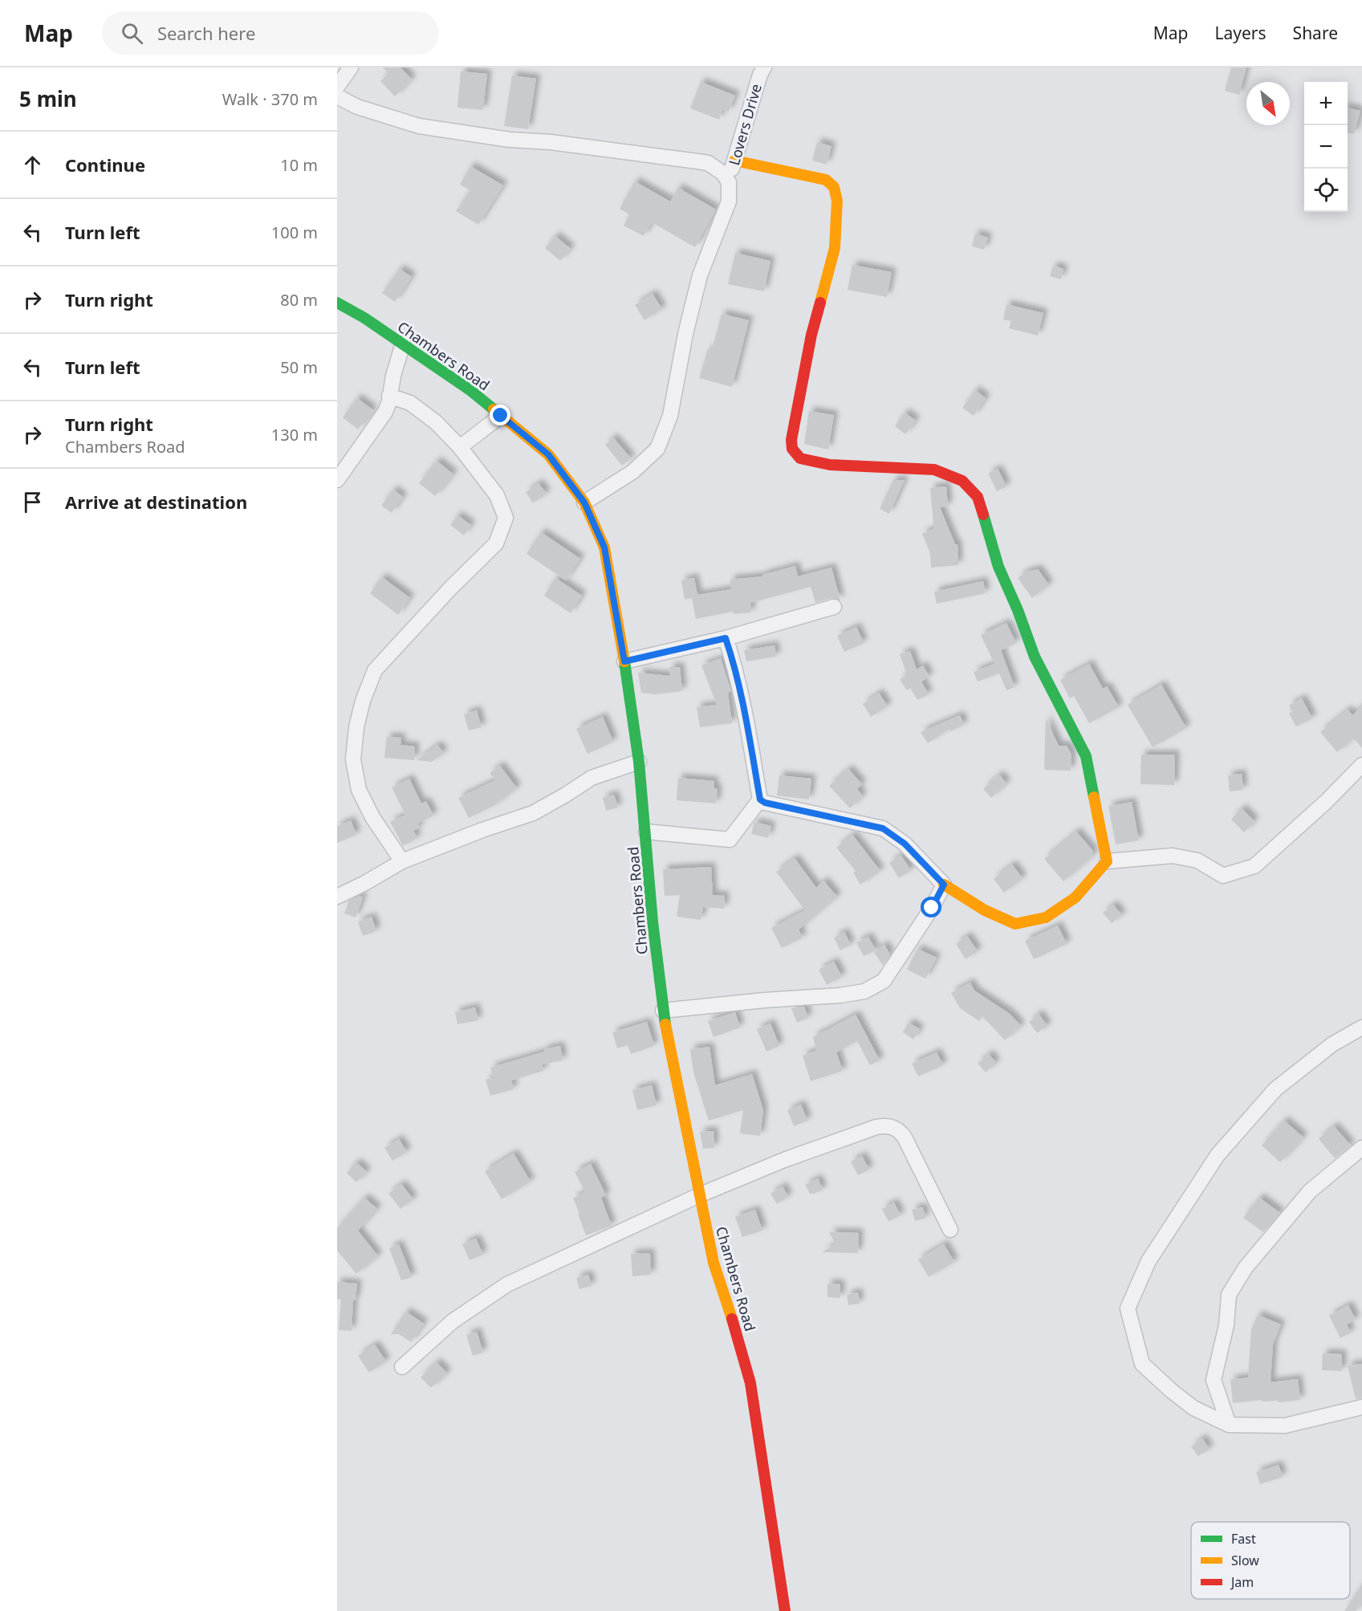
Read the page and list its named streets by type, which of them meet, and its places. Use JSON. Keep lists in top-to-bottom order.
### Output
{
  "streets": {
    "street": ["Lovers Drive", "Chambers Road"]
  },
  "crossings": [
    ["Lovers Drive", "Chambers Road"]
  ],
  "legend": ["Fast", "Slow", "Jam"],
  "north": "bottom right",
  "page": {
    "header": "Map",
    "search": "Search here",
    "nav": ["Map", "Layers", "Share"],
    "heading": ["5 min", "Walk · 370 m"],
    "map_buttons": ["+", "−"],
    "list": [
      ["Continue", "10 m"],
      ["Turn left", "100 m"],
      ["Turn right", "80 m"],
      ["Turn left", "50 m"],
      ["Turn right", "Chambers Road", "130 m"],
      "Arrive at destination"
    ]
  }
}
